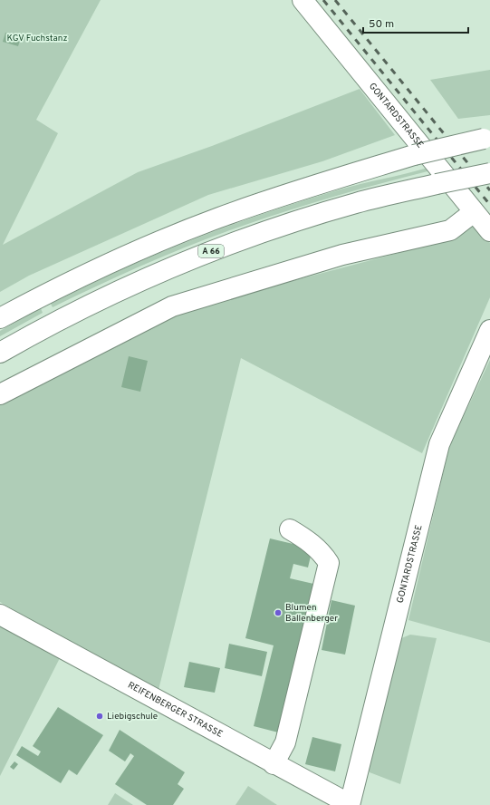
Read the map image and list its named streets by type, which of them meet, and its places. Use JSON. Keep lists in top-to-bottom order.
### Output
{
  "streets": {
    "main road": ["GONTARDSTRASSE", "A 66", "REIFENBERGER STRASSE"]
  },
  "crossings": [
    ["GONTARDSTRASSE", "REIFENBERGER STRASSE"]
  ],
  "parks": ["KGV Fuchstanz"],
  "places": ["Blumen Ballenberger", "Liebigschule"],
  "scale_bar": "50 m"
}
